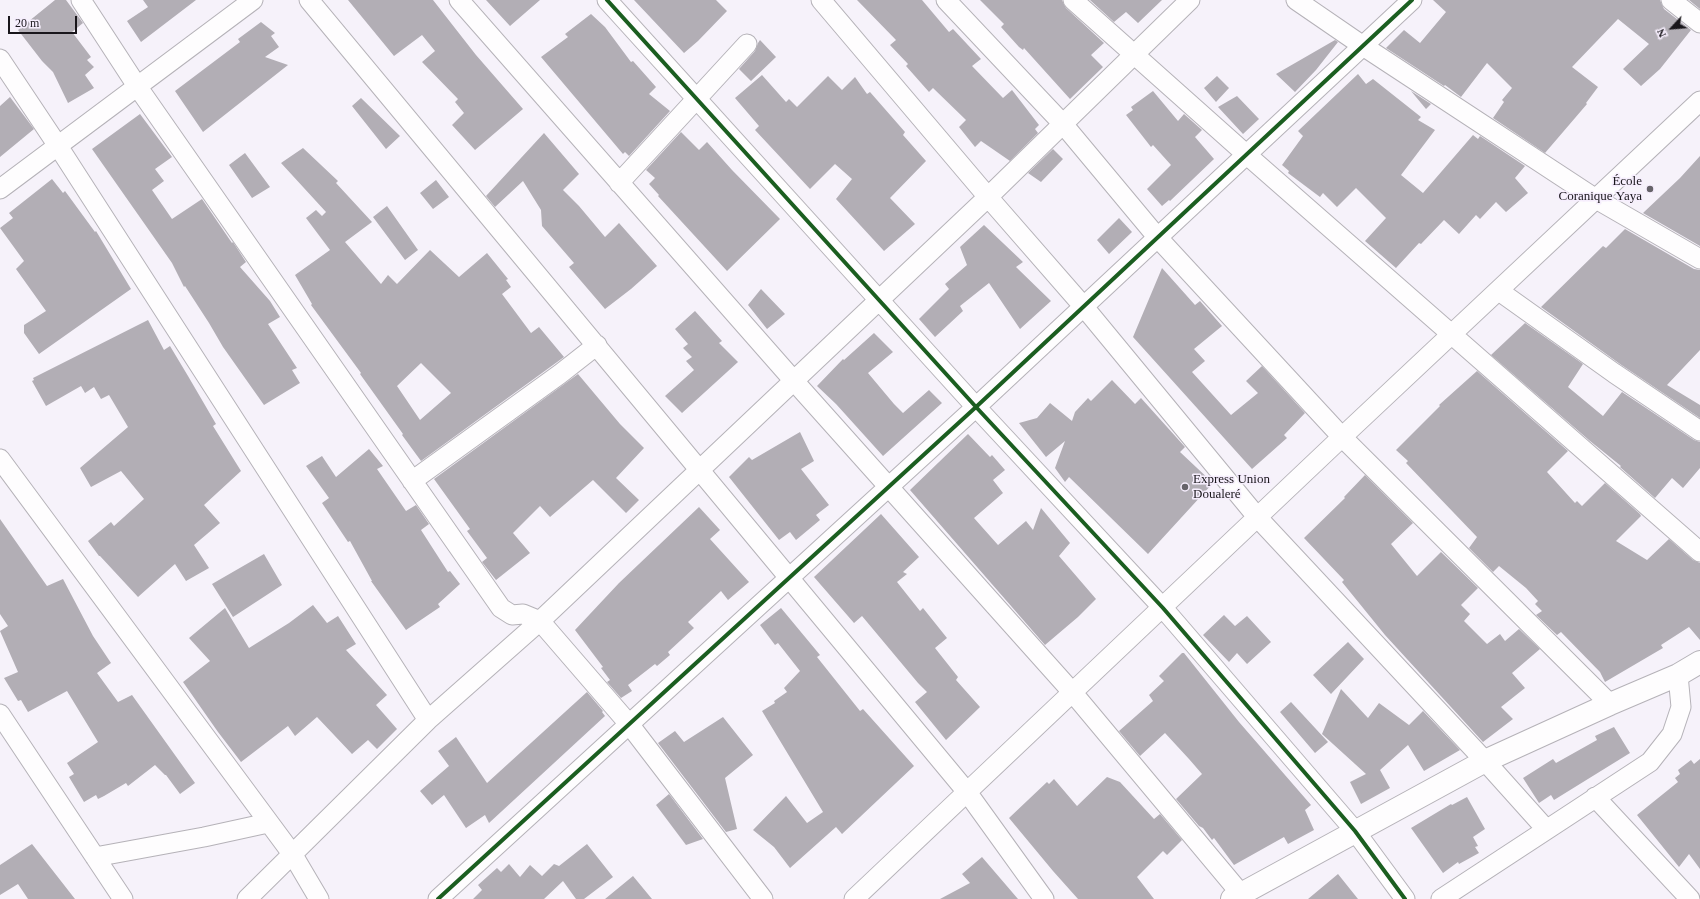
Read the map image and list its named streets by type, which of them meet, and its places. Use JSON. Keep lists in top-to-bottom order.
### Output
{
  "places": ["École Coranique Yaya", "Express Union Doualeré"],
  "scale_bar": "20 m",
  "north": "bottom left"
}
